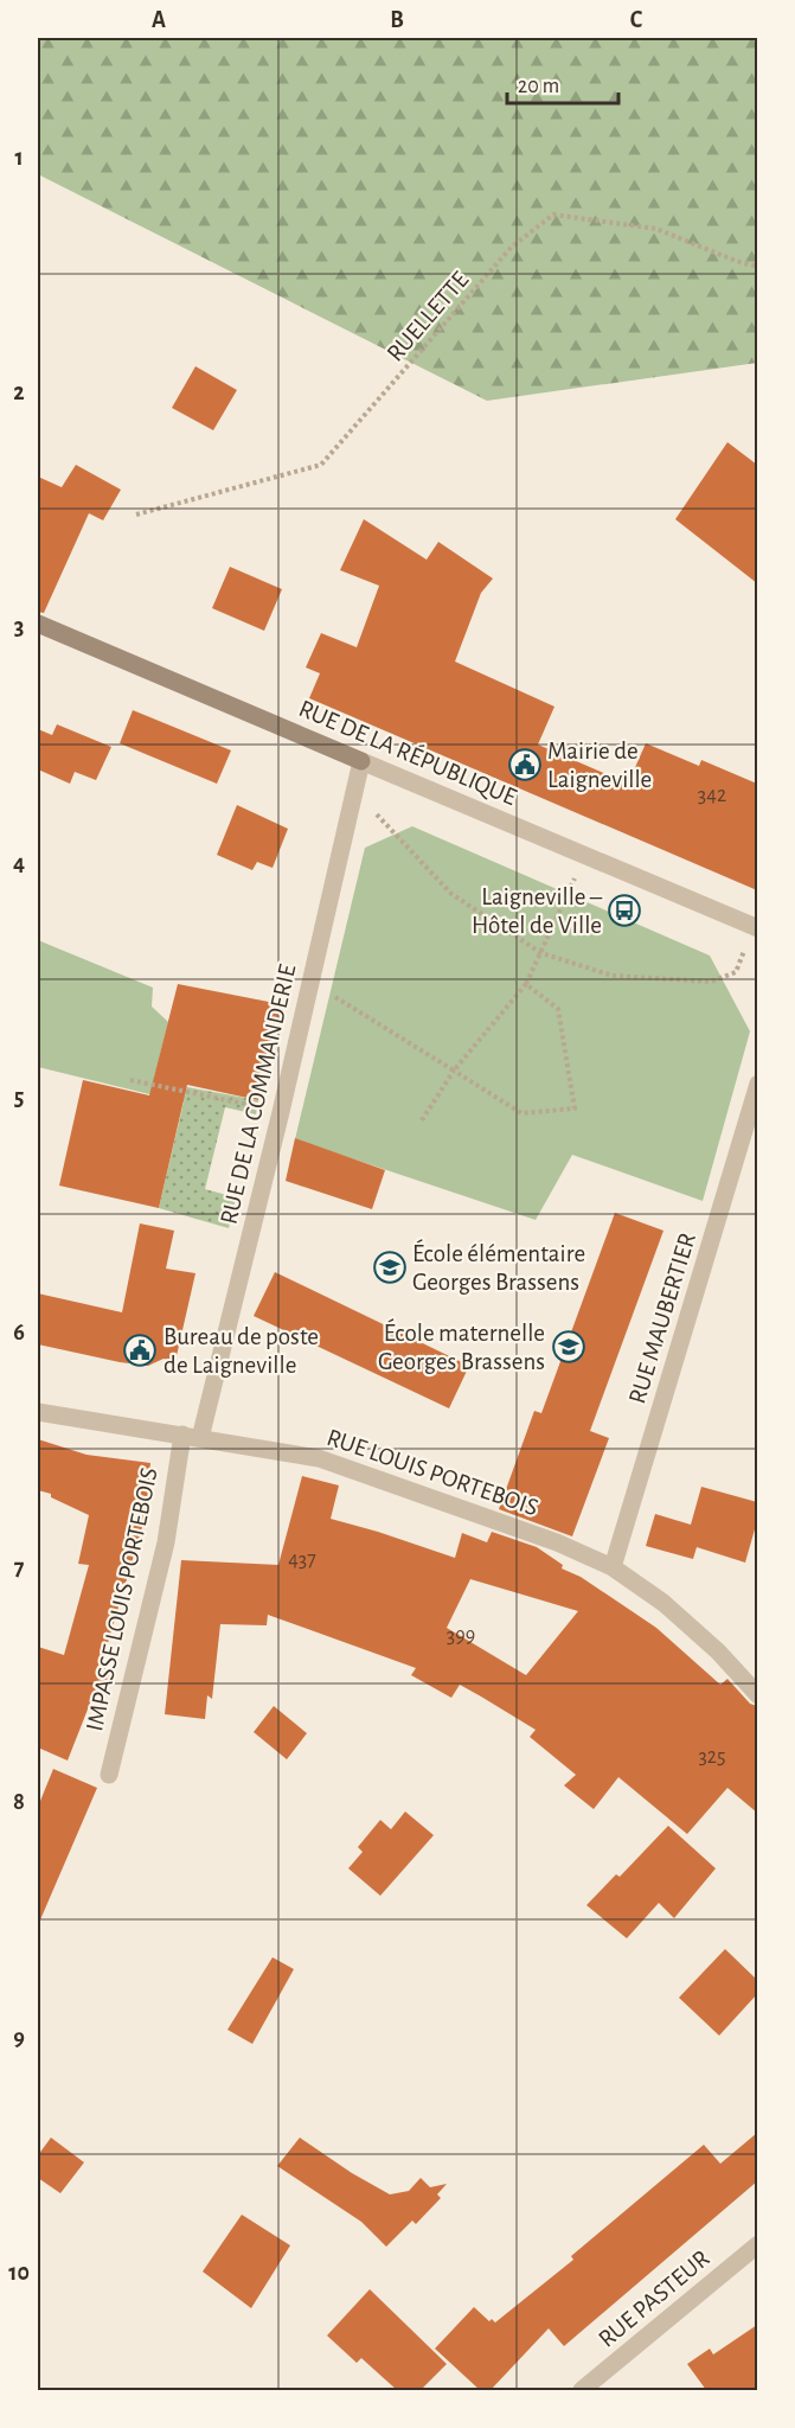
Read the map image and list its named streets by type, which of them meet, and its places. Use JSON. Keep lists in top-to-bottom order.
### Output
{
  "streets": {
    "main road": ["RUE DE LA RÉPUBLIQUE"],
    "street": [
      "RUE DE LA COMMANDERIE",
      "RUE MAUBERTIER",
      "RUE LOUIS PORTEBOIS",
      "IMPASSE LOUIS PORTEBOIS",
      "RUE PASTEUR"
    ],
    "path": ["RUELLETTE"]
  },
  "crossings": [
    ["RUE DE LA RÉPUBLIQUE", "RUE DE LA COMMANDERIE"],
    ["RUE DE LA COMMANDERIE", "RUE LOUIS PORTEBOIS"],
    ["RUE DE LA COMMANDERIE", "IMPASSE LOUIS PORTEBOIS"],
    ["RUE MAUBERTIER", "RUE LOUIS PORTEBOIS"],
    ["RUE LOUIS PORTEBOIS", "IMPASSE LOUIS PORTEBOIS"]
  ],
  "places": {
    "public building": ["Mairie de Laigneville", "Bureau de poste de Laigneville"],
    "bus stop": ["Laigneville – Hôtel de Ville"],
    "school or university": ["École élémentaire Georges Brassens", "École maternelle Georges Brassens"]
  },
  "house_numbers": [
    "342",
    "437",
    "399",
    "325"
  ],
  "scale_bar": "20 m",
  "grid": {
    "columns": ["A", "B", "C"],
    "rows": [
      "1",
      "2",
      "3",
      "4",
      "5",
      "6",
      "7",
      "8",
      "9",
      "10"
    ]
  }
}
